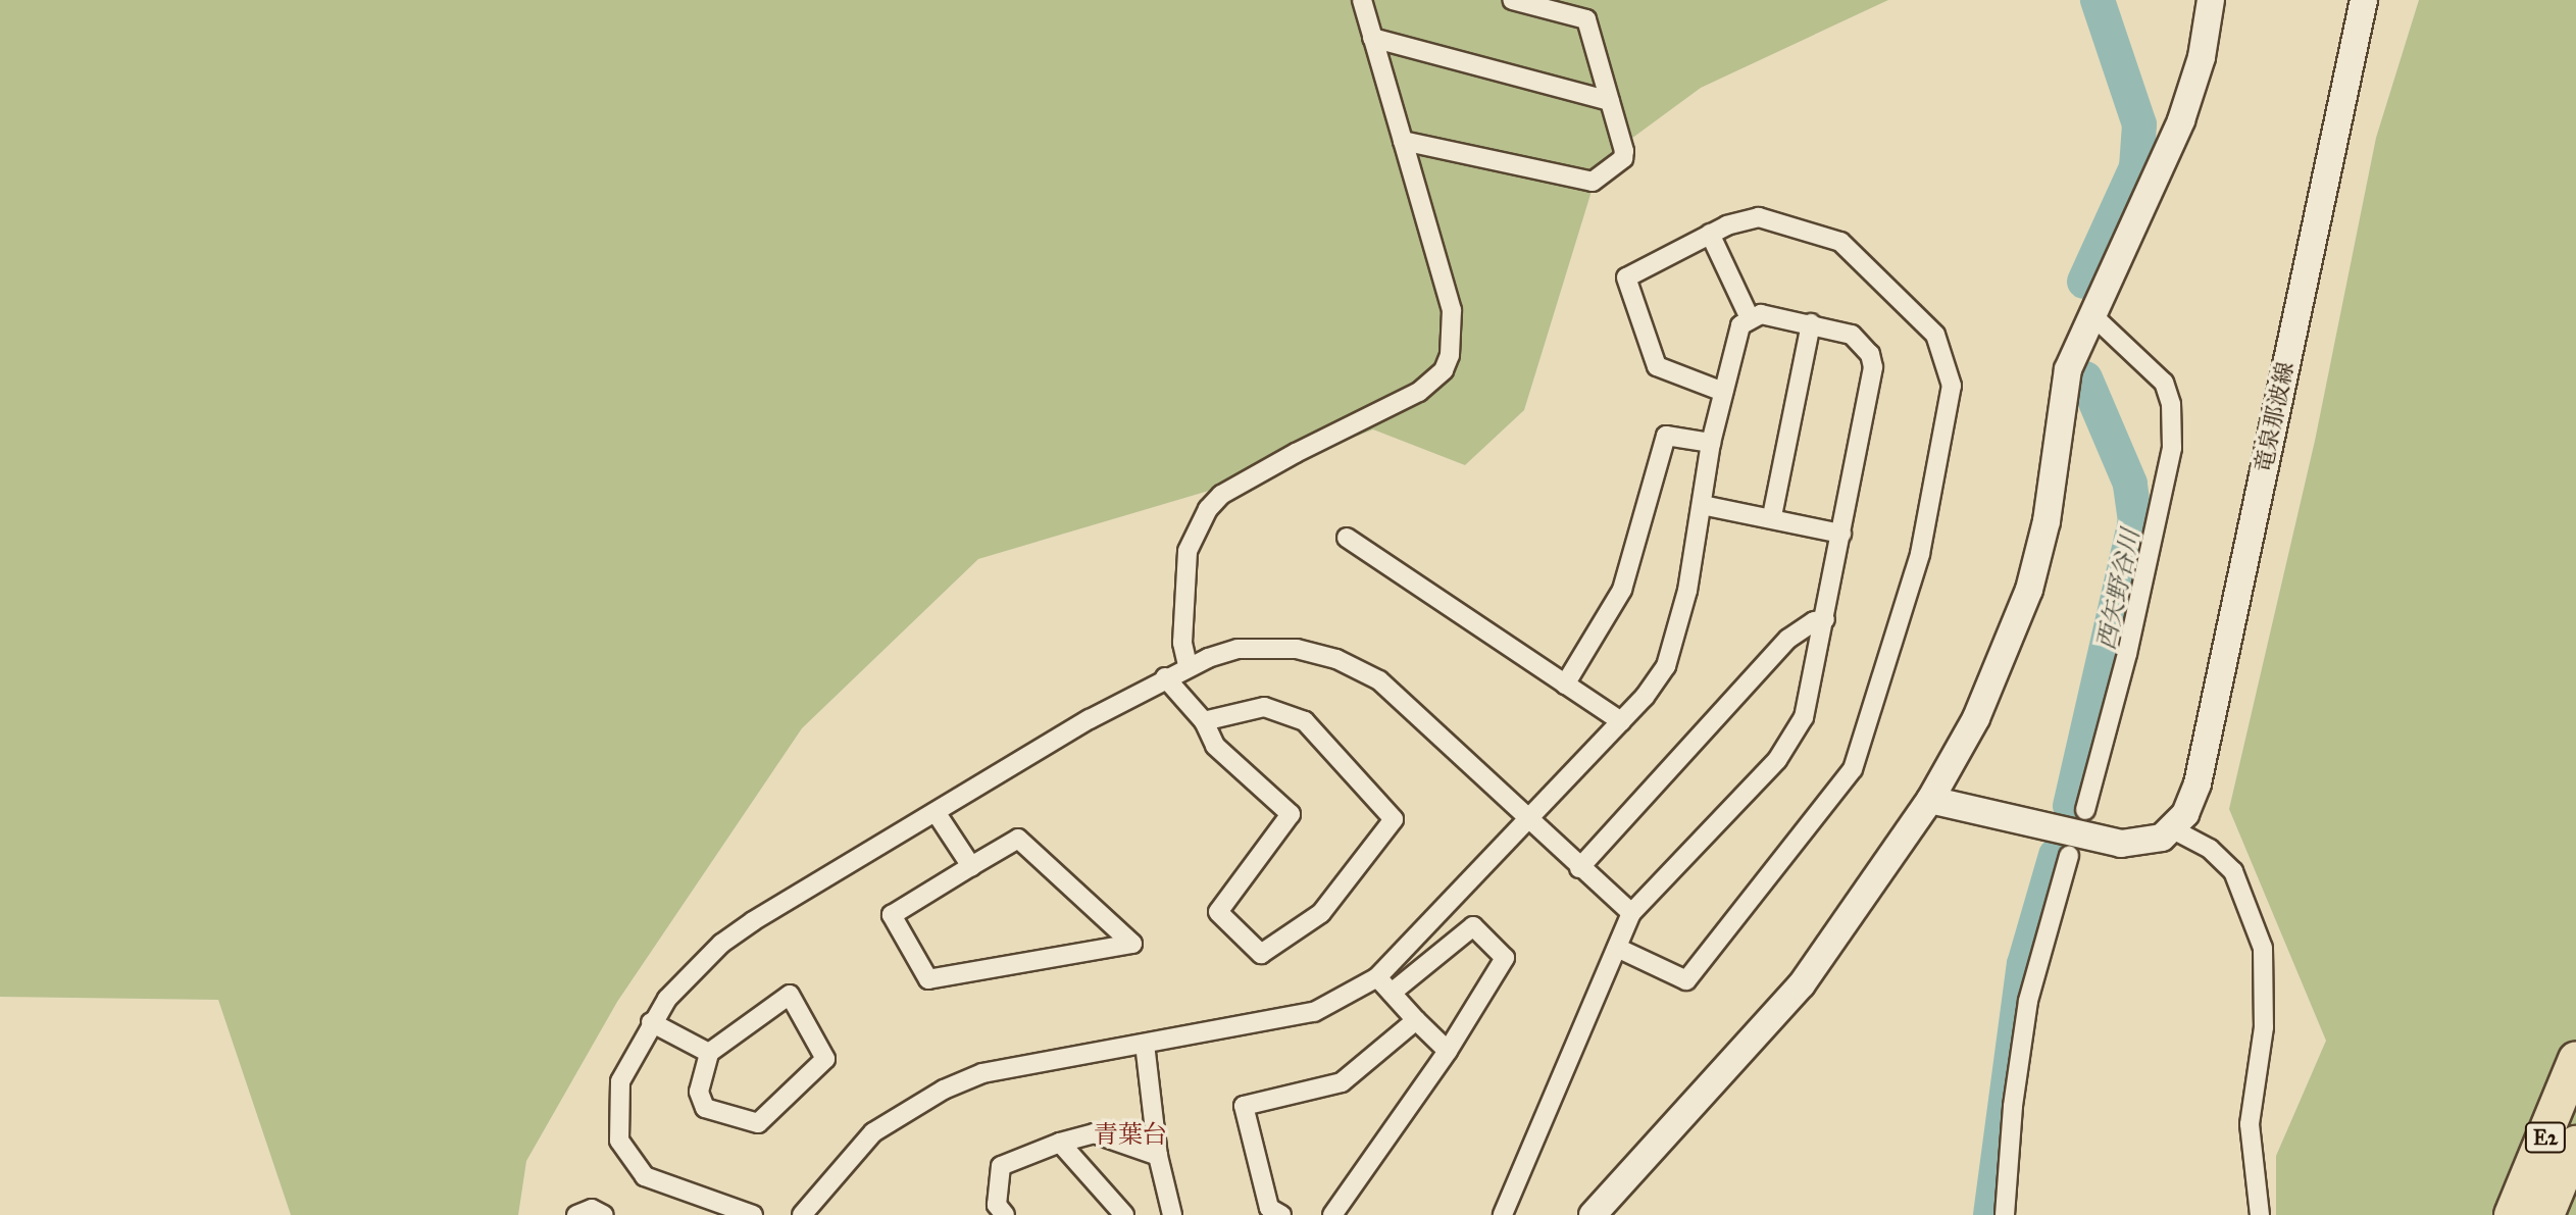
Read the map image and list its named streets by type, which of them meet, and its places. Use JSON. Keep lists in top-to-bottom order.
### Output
{
  "streets": {
    "highway": ["E2"],
    "street": ["竜泉那波線"]
  },
  "districts": ["青葉台"],
  "water": ["西矢野谷川"]
}
